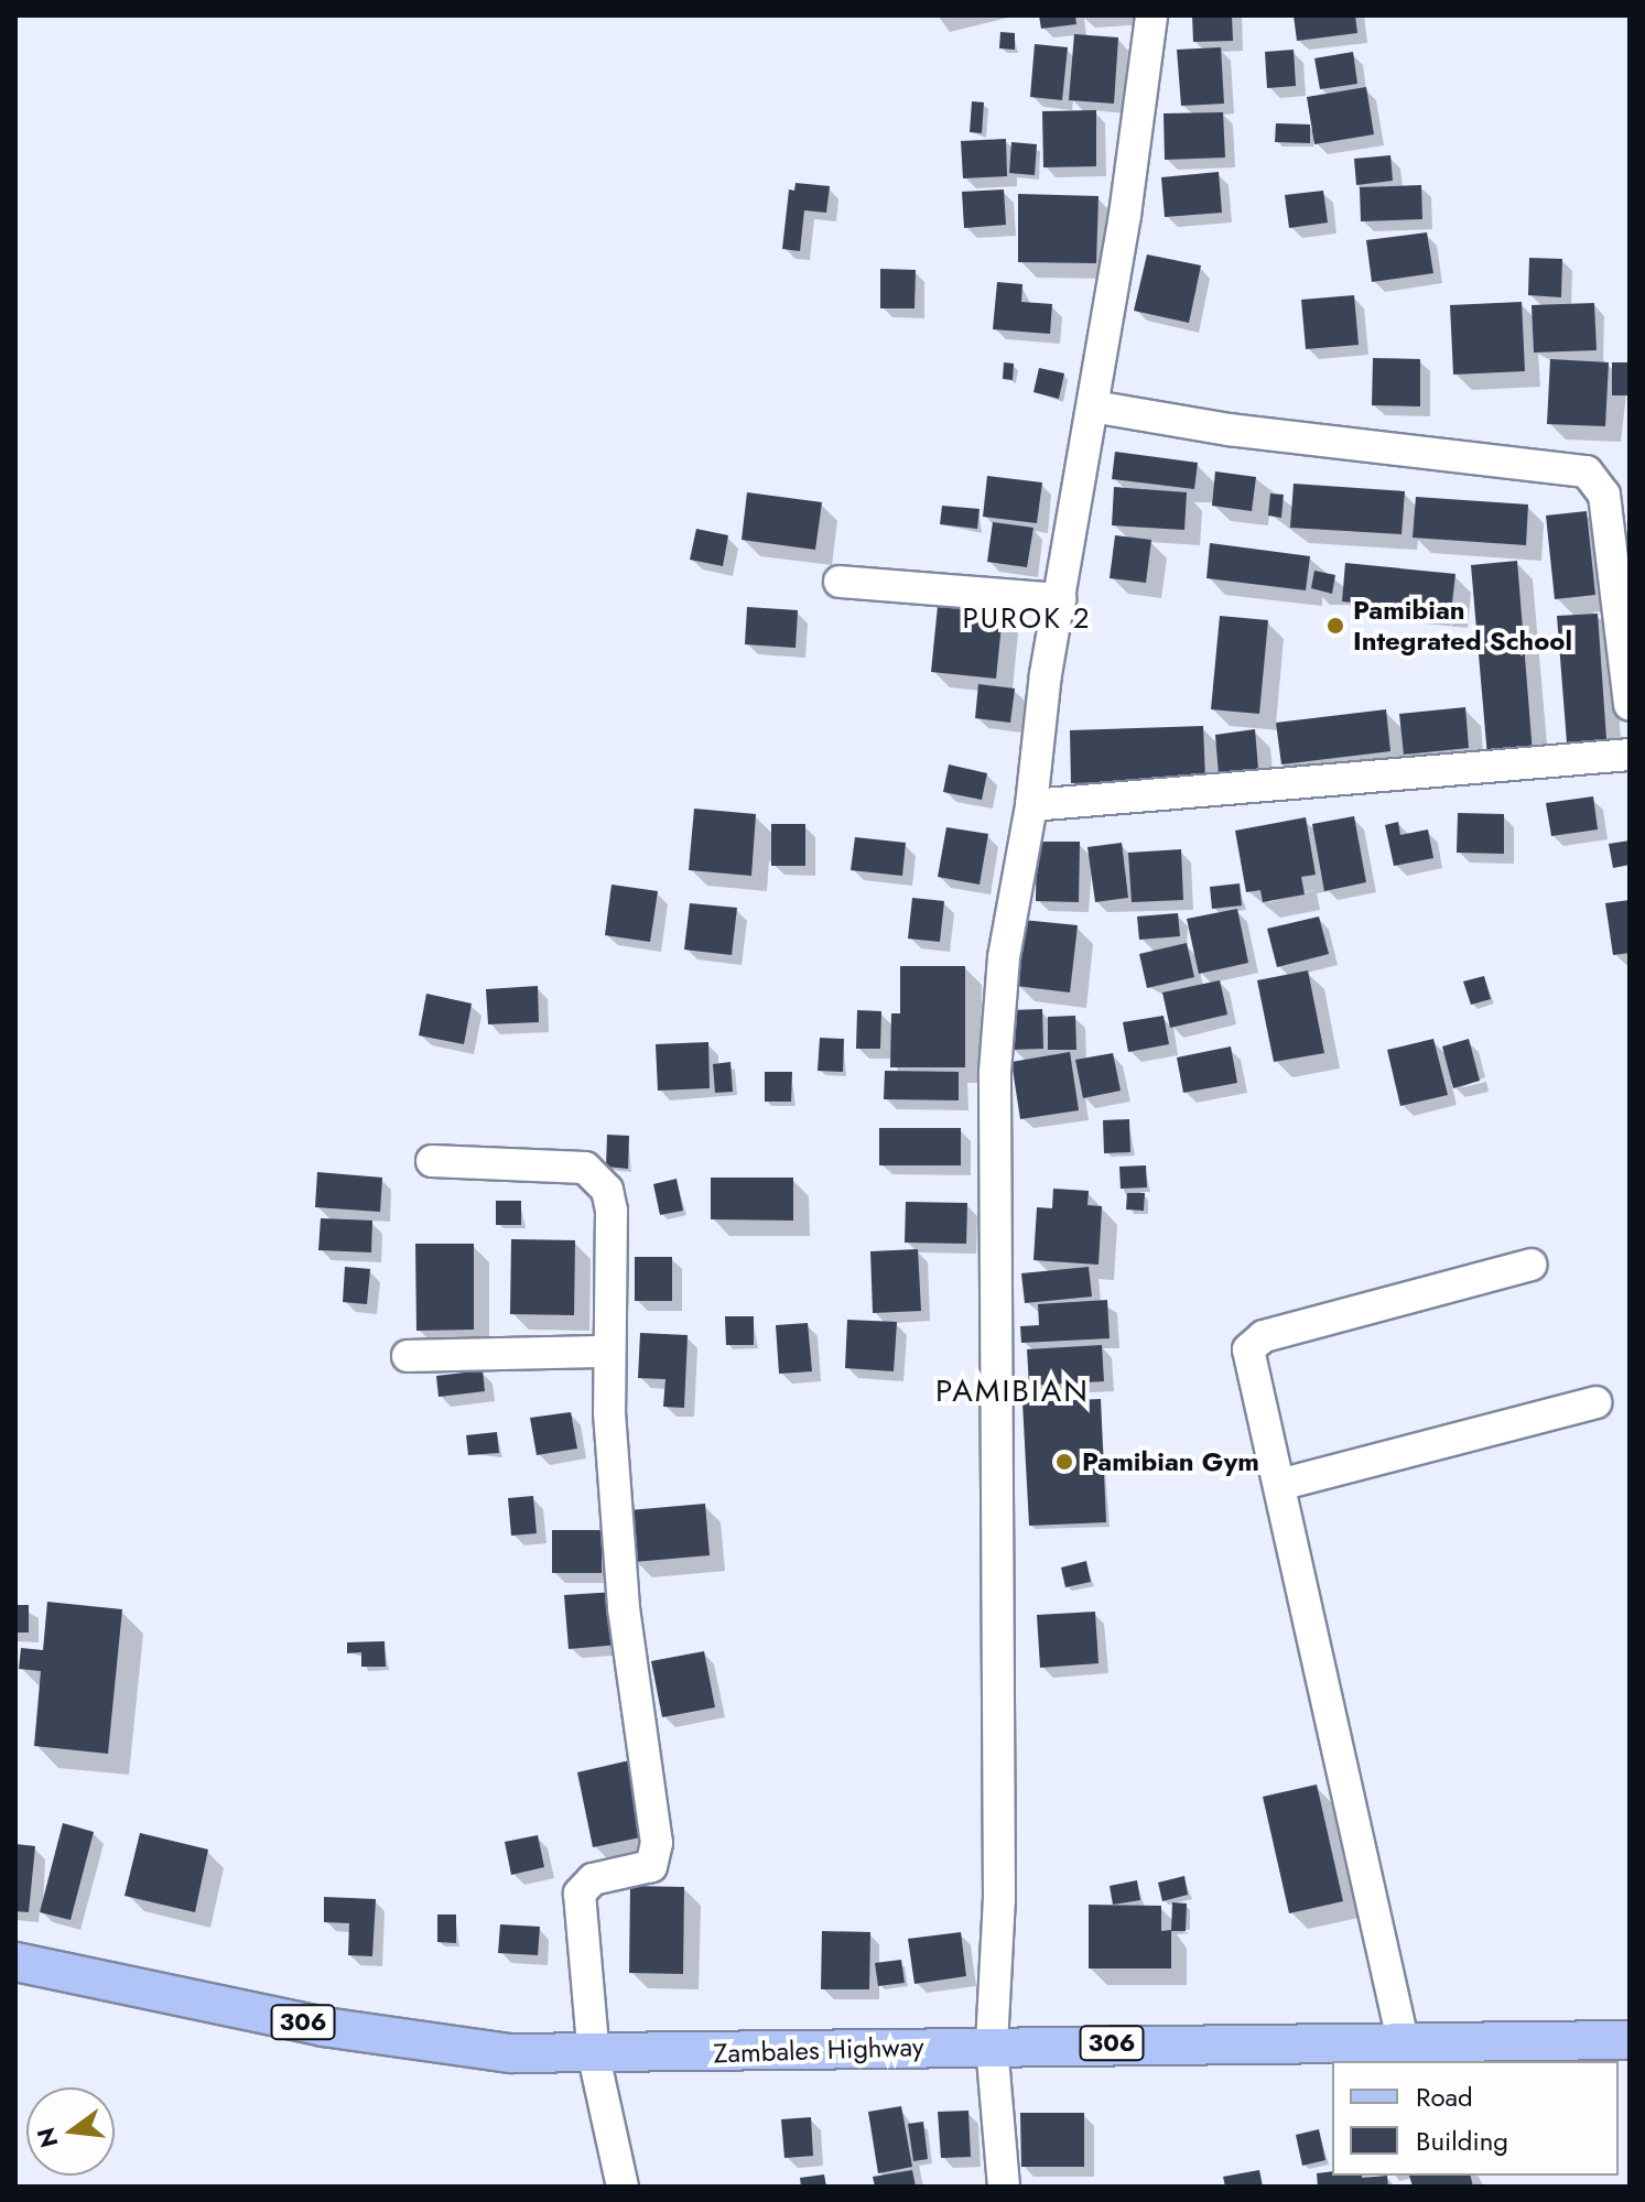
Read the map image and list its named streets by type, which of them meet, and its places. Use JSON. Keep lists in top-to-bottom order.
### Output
{
  "streets": {
    "main road": ["306", "Zambales Highway"]
  },
  "districts": ["PUROK 2", "PAMIBIAN"],
  "places": ["Pamibian Integrated School", "Pamibian Gym"],
  "legend": ["Road", "Building"],
  "north": "left"
}
